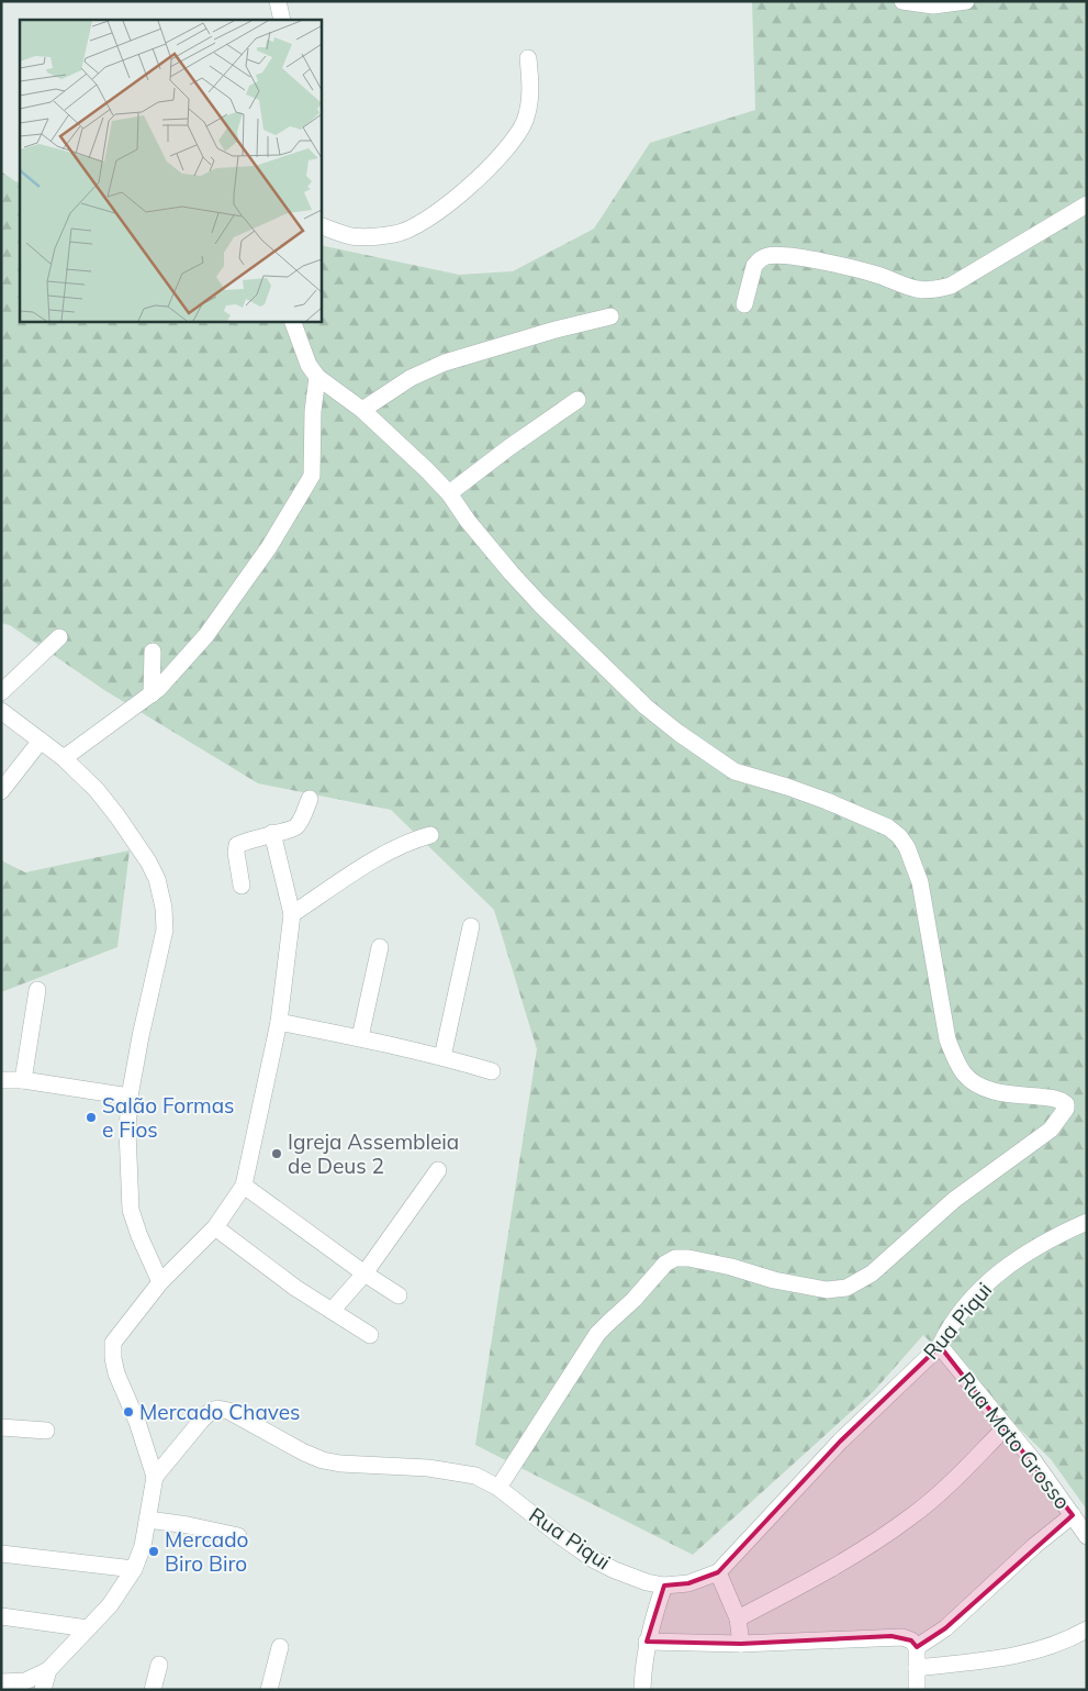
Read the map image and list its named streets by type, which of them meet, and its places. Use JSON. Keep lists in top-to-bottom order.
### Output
{
  "streets": {
    "street": ["Rua Piqui", "Rua Mato Grosso"]
  },
  "crossings": [
    ["Rua Piqui", "Rua Mato Grosso"]
  ],
  "places": [
    "Salão Formas e Fios",
    "Igreja Assembleia de Deus 2",
    "Mercado Chaves",
    "Mercado Biro Biro"
  ]
}
